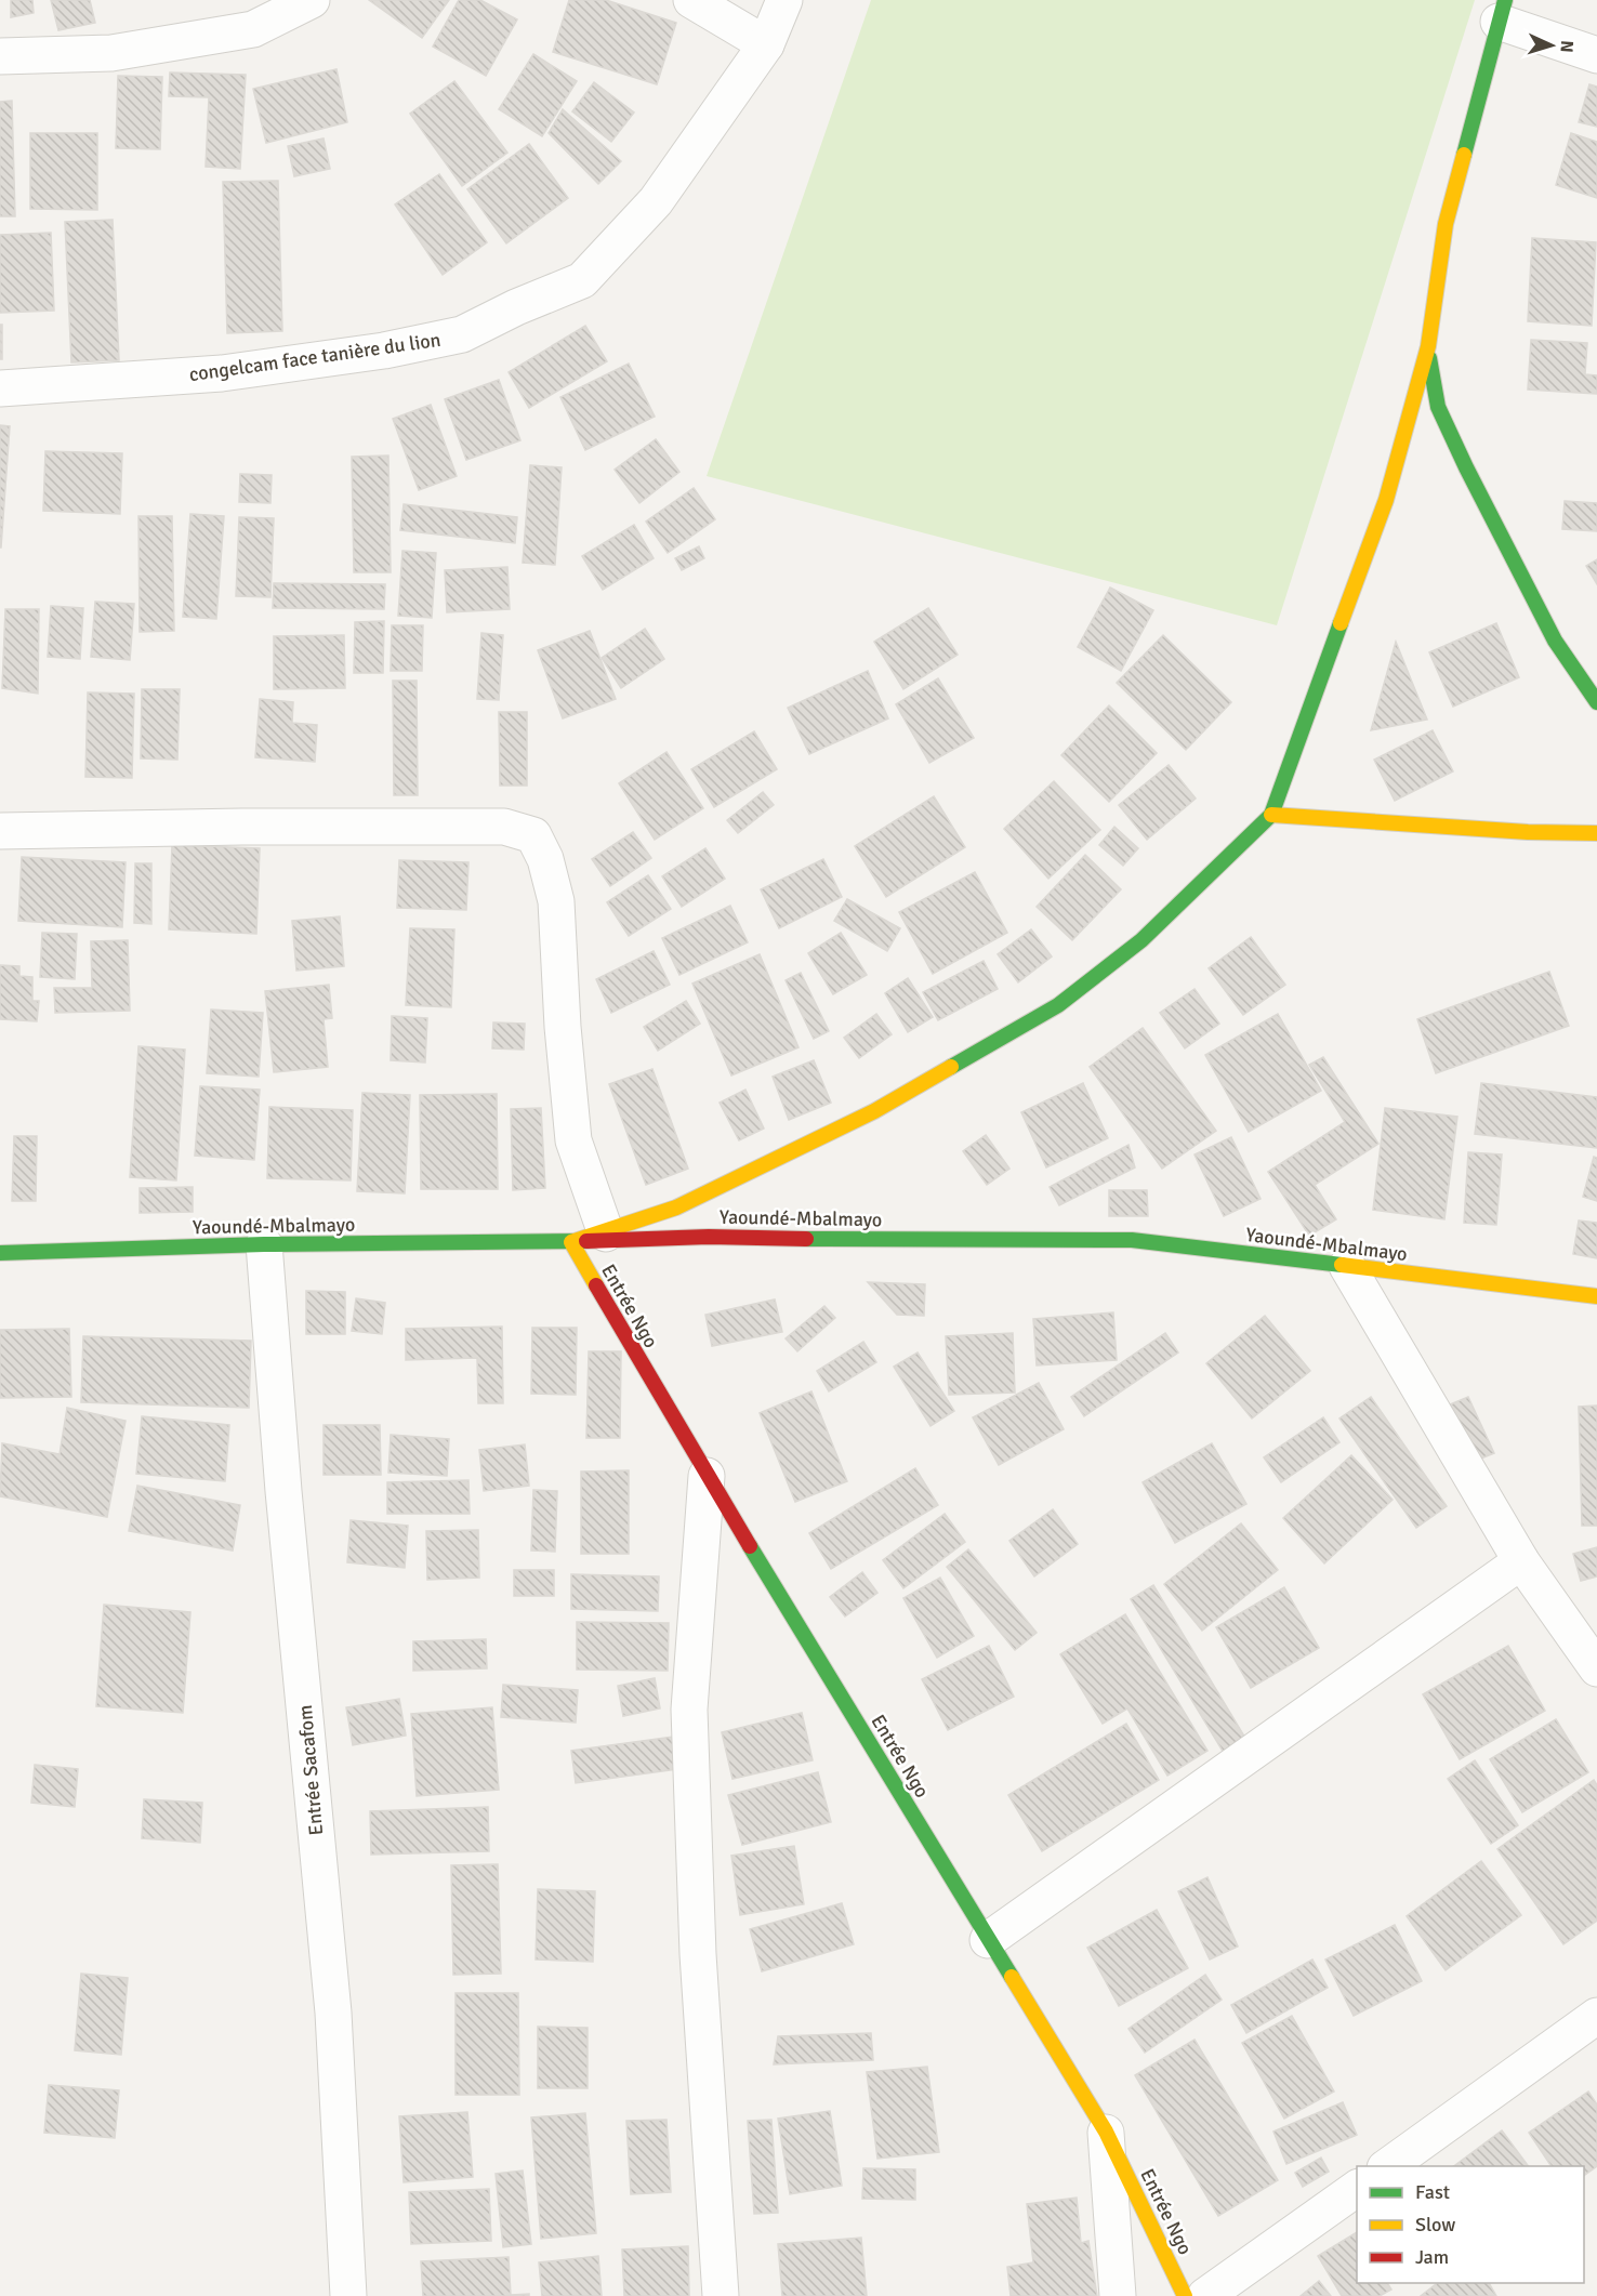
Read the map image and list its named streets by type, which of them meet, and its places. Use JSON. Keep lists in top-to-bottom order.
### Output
{
  "streets": {
    "main road": ["Yaoundé-Mbalmayo", "Entrée Ngo"],
    "street": ["congelcam face tanière du lion", "Entrée Sacafom"]
  },
  "crossings": [
    ["Yaoundé-Mbalmayo", "Entrée Ngo"],
    ["Yaoundé-Mbalmayo", "Entrée Sacafom"]
  ],
  "legend": ["Fast", "Slow", "Jam"],
  "north": "right"
}
